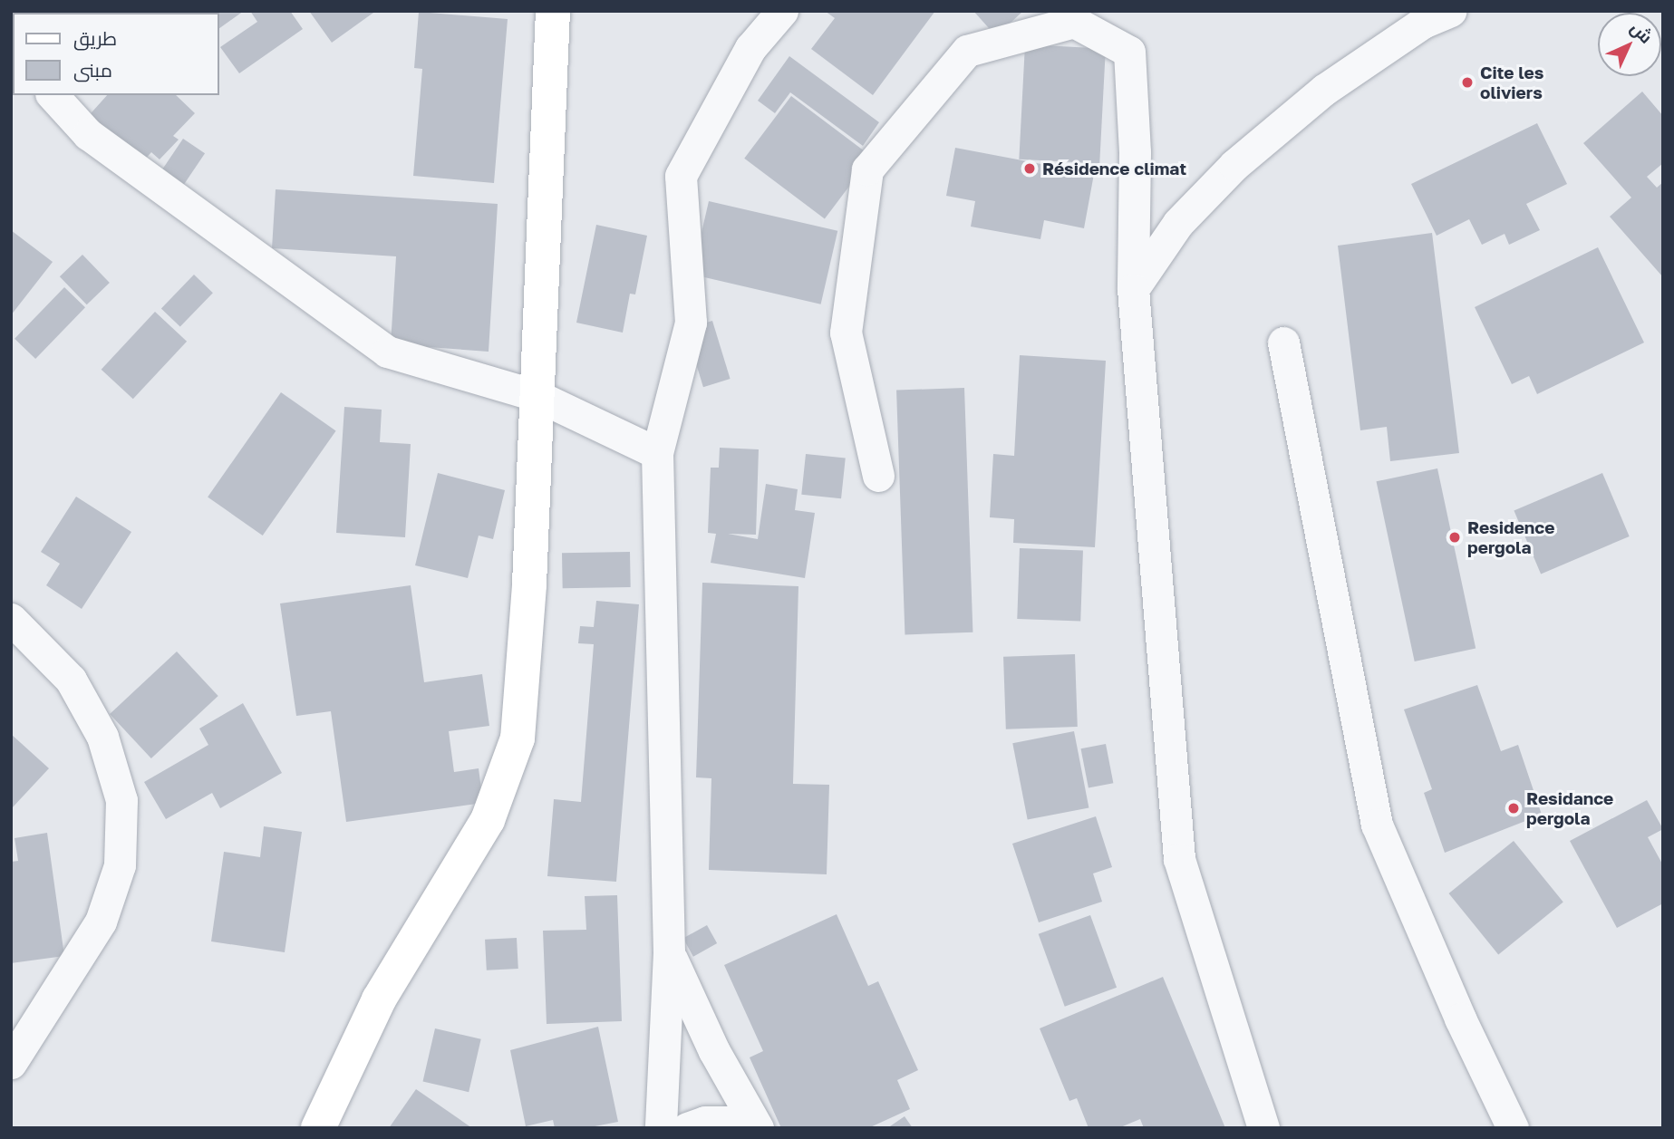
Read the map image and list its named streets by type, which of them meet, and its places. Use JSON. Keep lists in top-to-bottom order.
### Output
{
  "places": [
    "Cite les oliviers",
    "Résidence climat",
    "Residence pergola",
    "Residance pergola"
  ],
  "legend": ["طريق", "مبنى"],
  "north": "top right"
}
